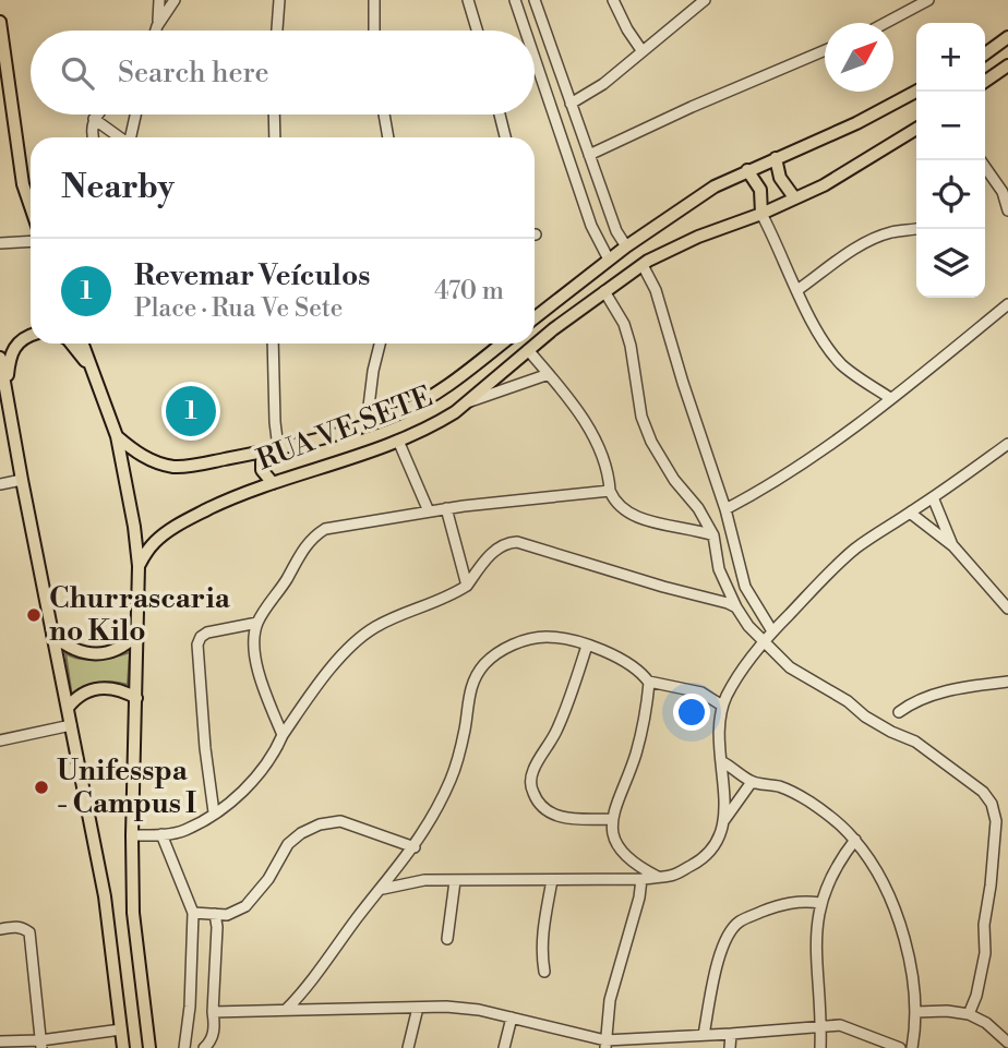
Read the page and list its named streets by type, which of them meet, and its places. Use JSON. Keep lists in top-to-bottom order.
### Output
{
  "streets": {
    "main road": ["RUA VE SETE"]
  },
  "places": ["Churrascaria no Kilo", "Unifesspa - Campus I"],
  "north": "top right",
  "page": {
    "map_buttons": ["+", "−"],
    "search": "Search here",
    "heading": "Nearby",
    "list": [
      {
        "mark": "1",
        "name": "Revemar Veículos",
        "note": "Place · Rua Ve Sete",
        "value": "470 m"
      }
    ],
    "pins": "1"
  }
}
